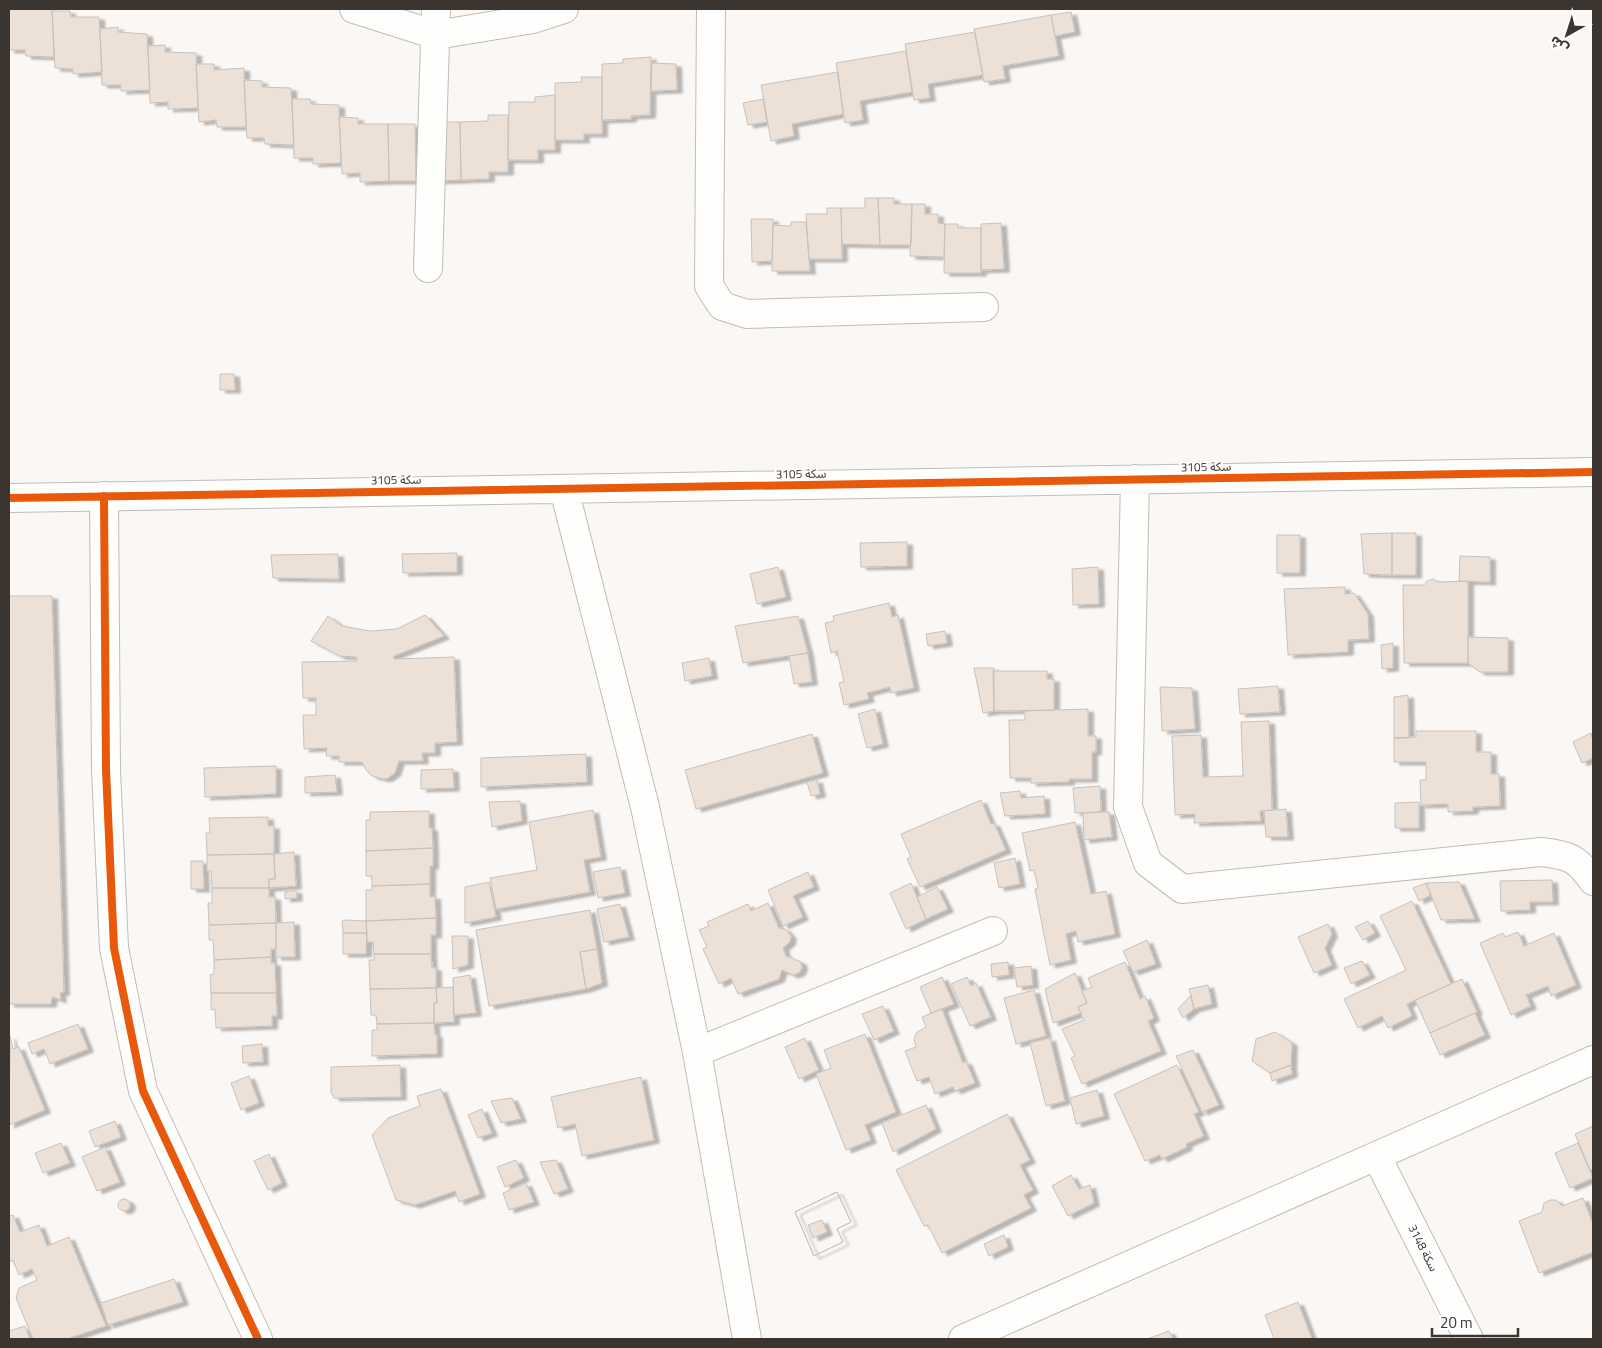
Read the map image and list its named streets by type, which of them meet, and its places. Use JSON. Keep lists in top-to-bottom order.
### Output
{
  "streets": {
    "street": ["سكة 3105", "سكة 3148"]
  },
  "scale_bar": "20 m",
  "north": "bottom left"
}
